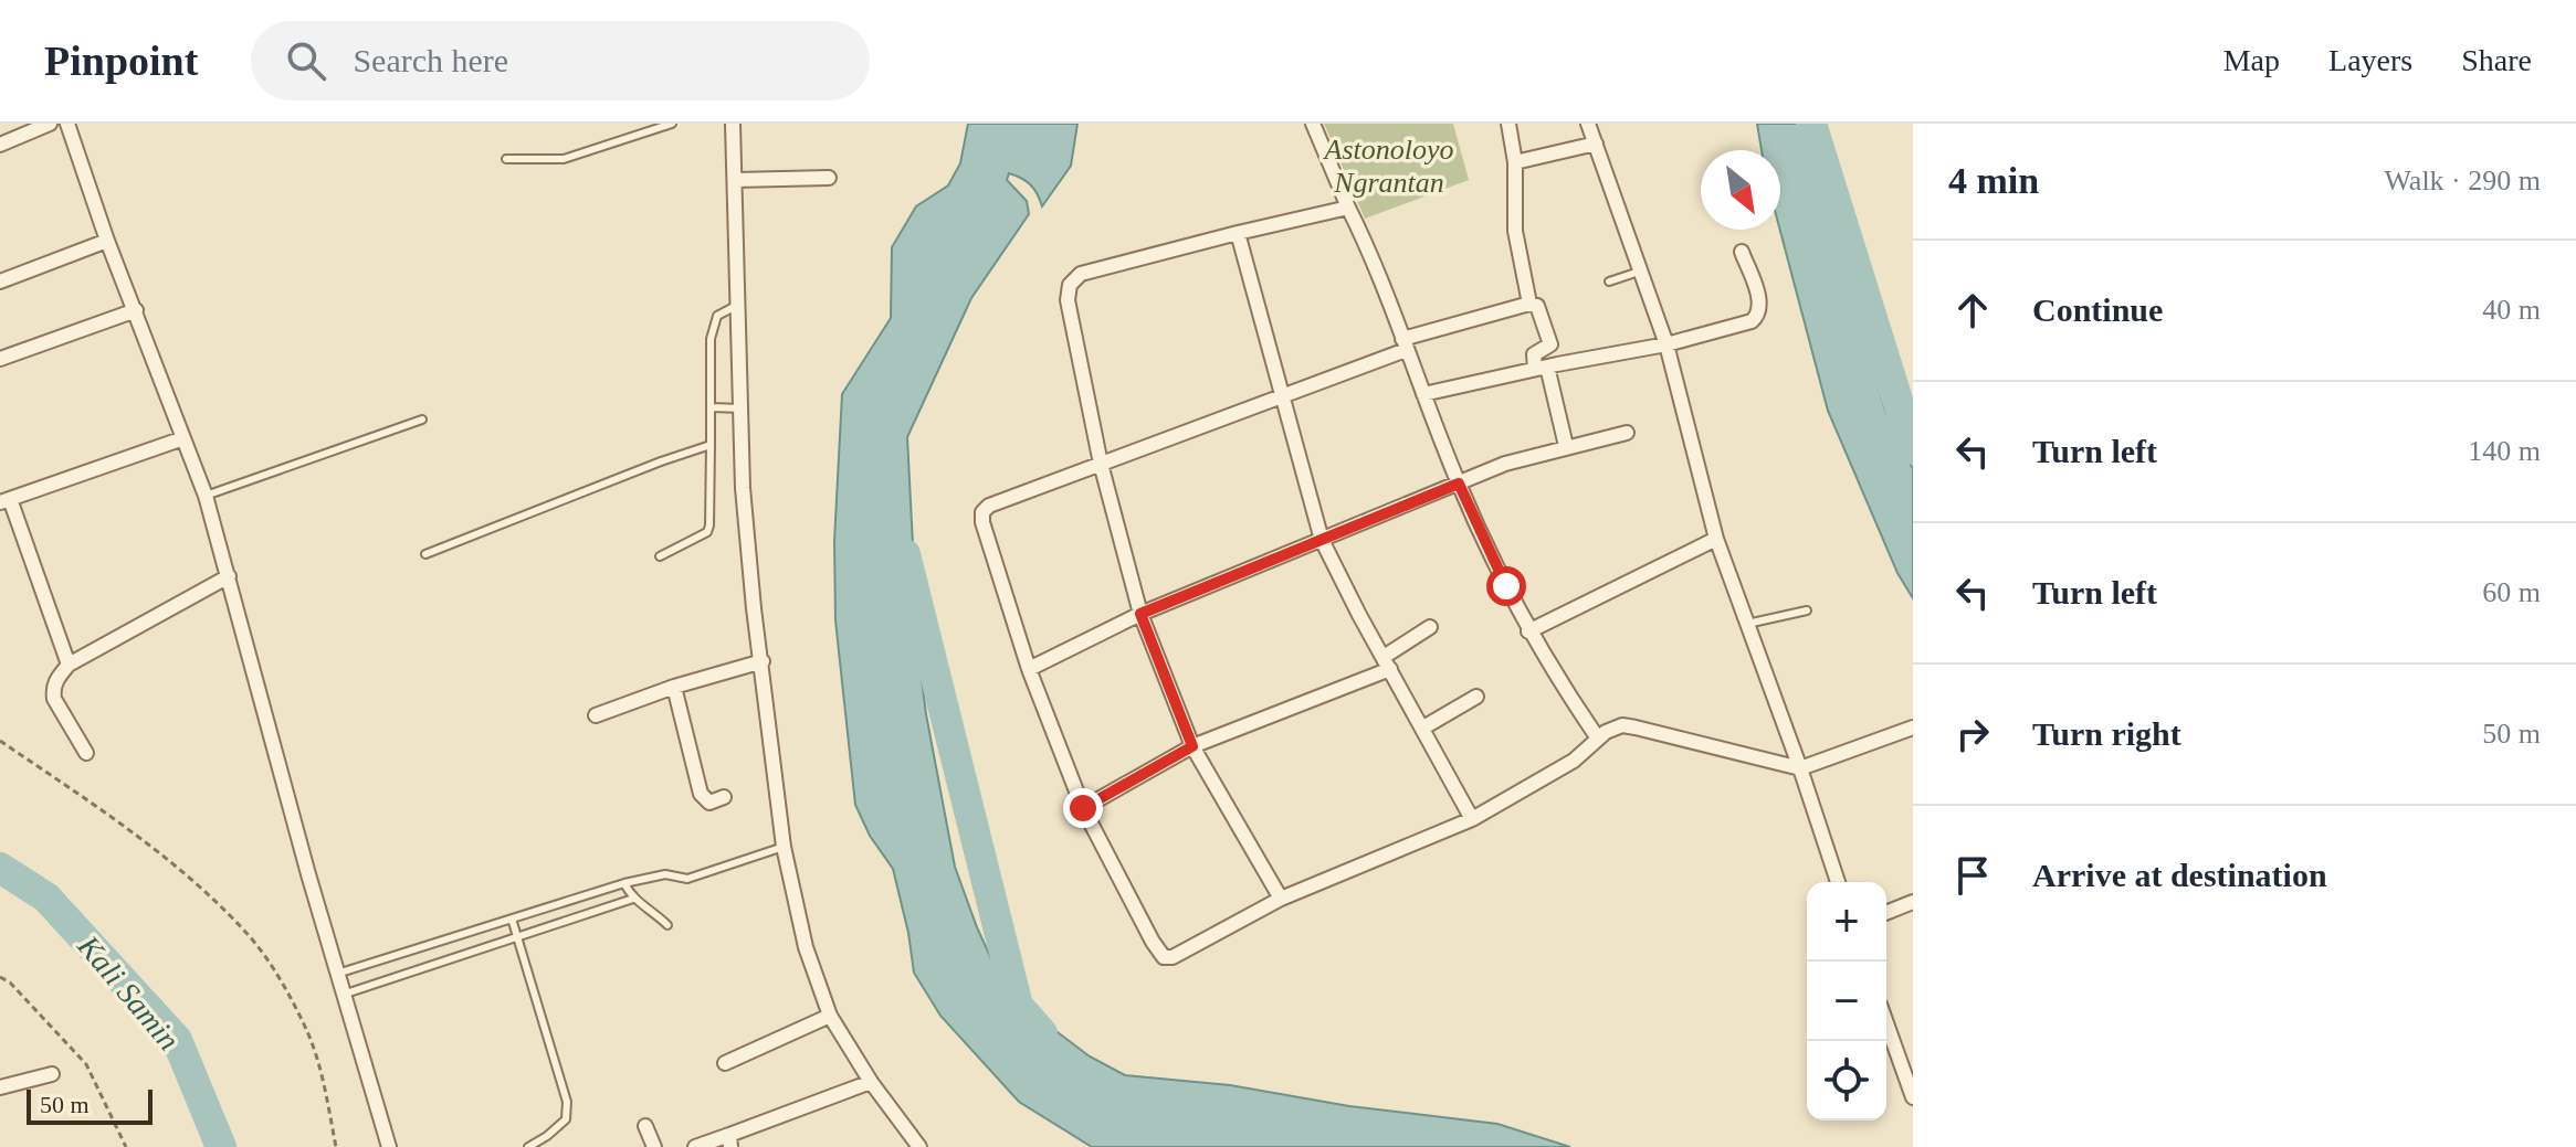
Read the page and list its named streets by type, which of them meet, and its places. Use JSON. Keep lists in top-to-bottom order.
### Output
{
  "water": ["Kali Samin"],
  "parks": ["Astonoloyo Ngrantan"],
  "scale_bar": "50 m",
  "north": "bottom right",
  "page": {
    "header": "Pinpoint",
    "search": "Search here",
    "nav": ["Map", "Layers", "Share"],
    "heading": ["4 min", "Walk · 290 m"],
    "list": [
      ["Continue", "40 m"],
      ["Turn left", "140 m"],
      ["Turn left", "60 m"],
      ["Turn right", "50 m"],
      "Arrive at destination"
    ],
    "map_buttons": ["+", "−"],
    "scale": "50 m"
  }
}
